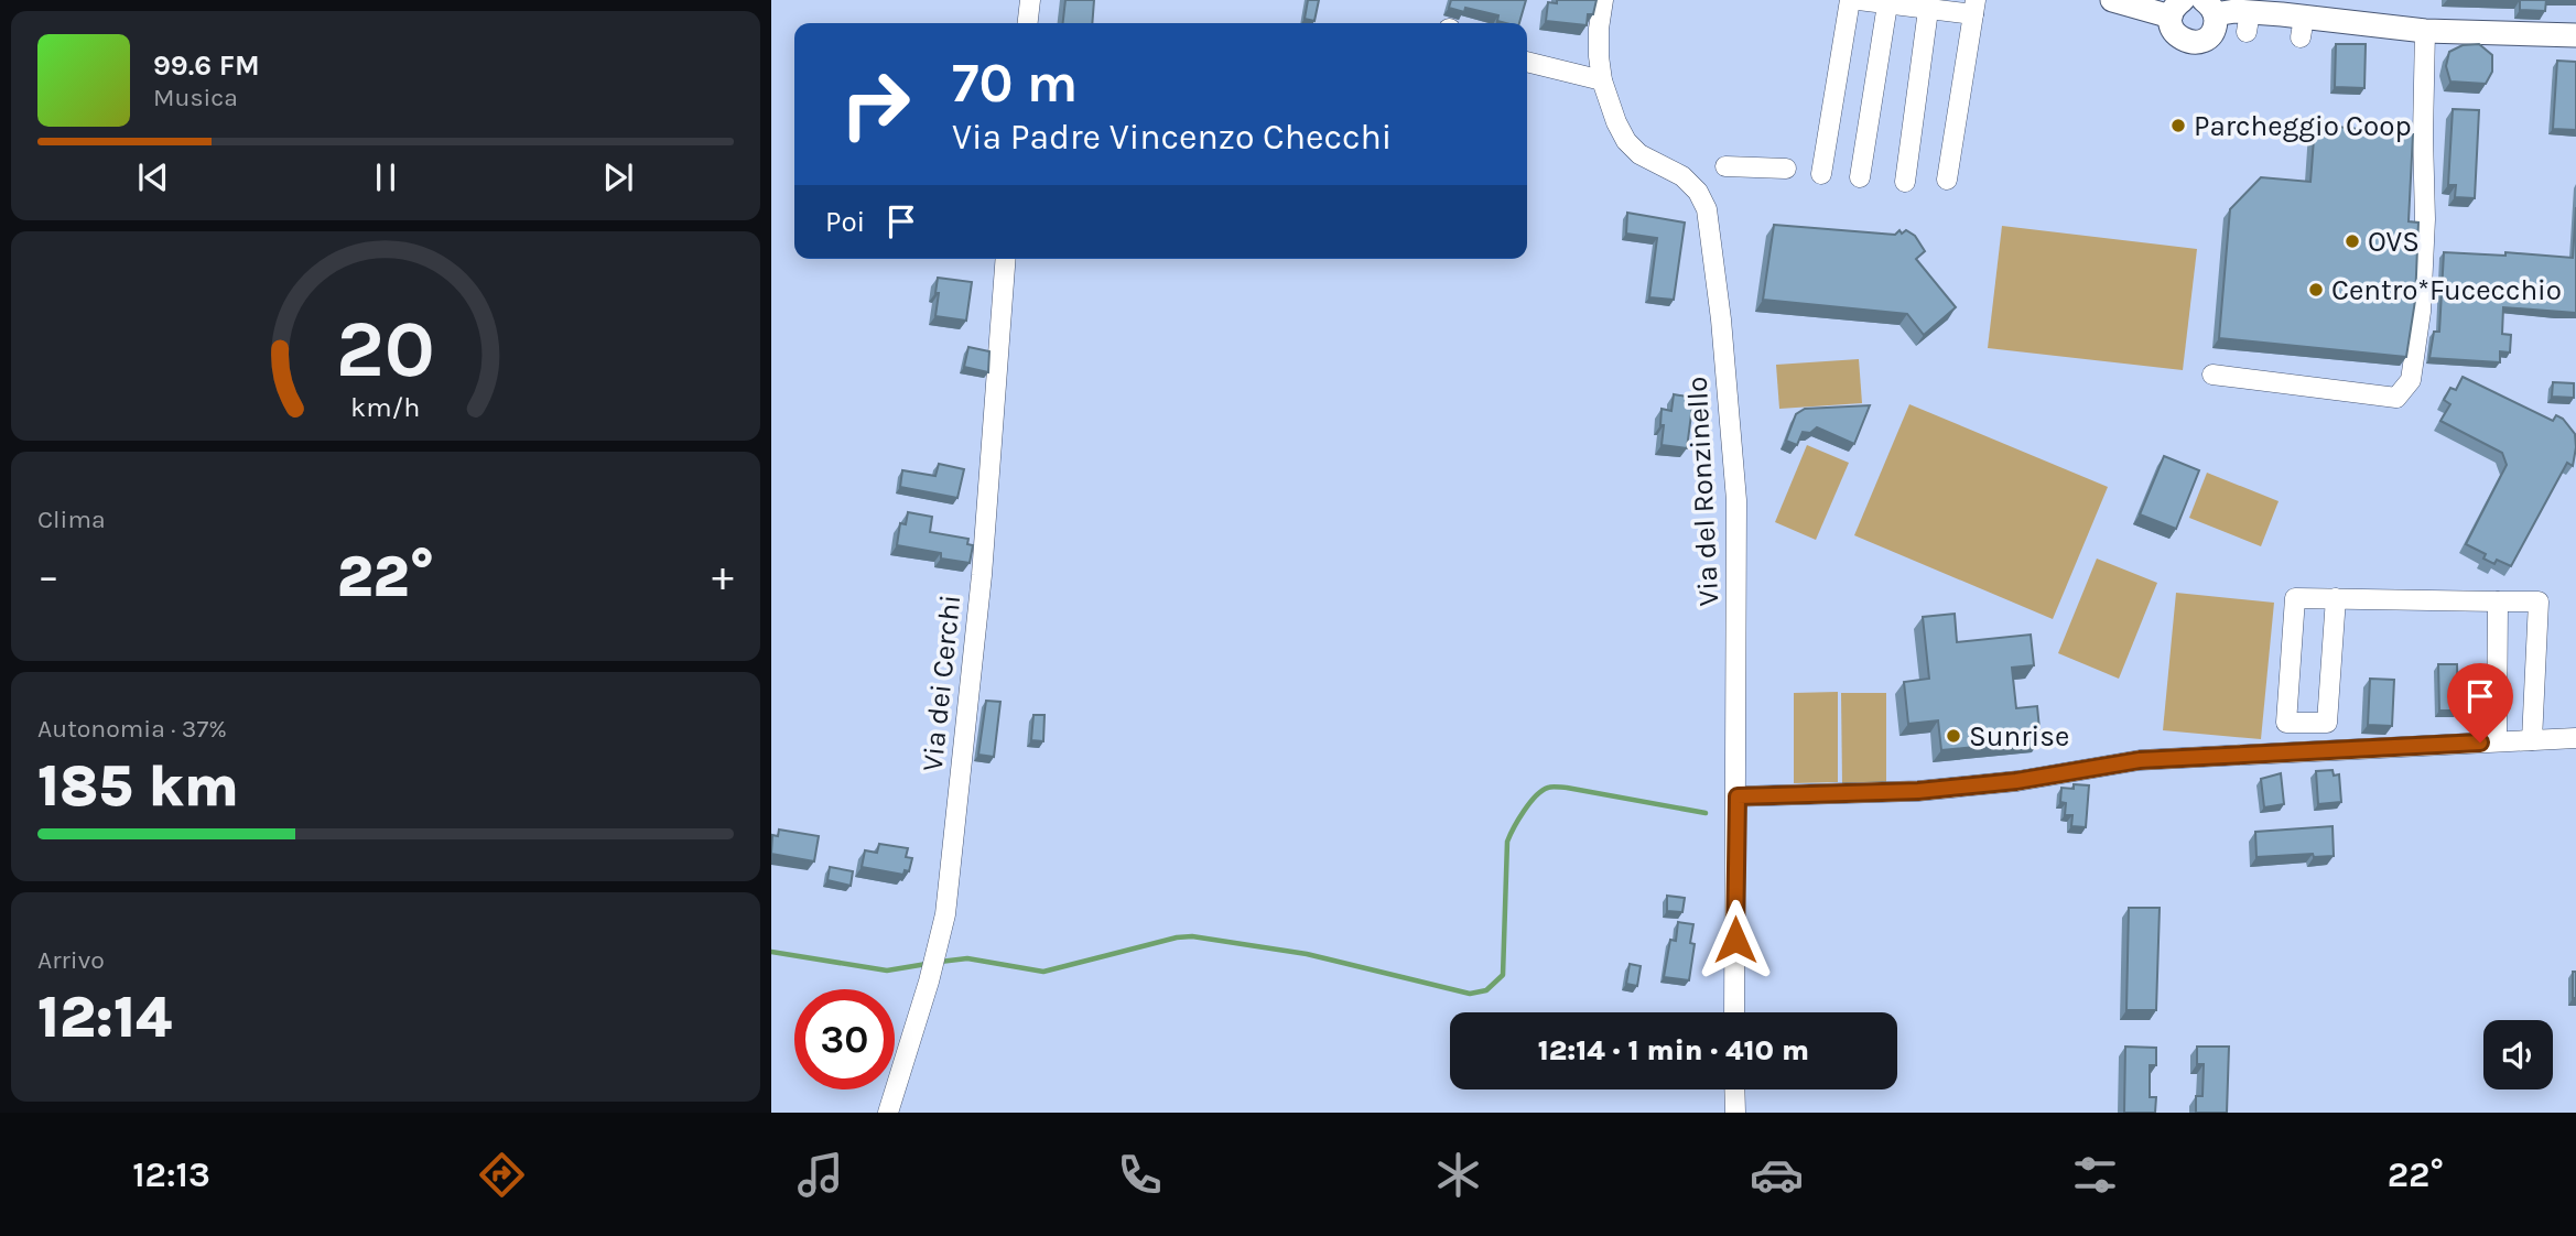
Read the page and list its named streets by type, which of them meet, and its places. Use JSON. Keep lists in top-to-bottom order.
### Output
{
  "streets": {
    "street": ["Via del Ronzinello", "Via dei Cerchi"]
  },
  "places": [
    "Parcheggio Coop",
    "OVS",
    "Centro*Fucecchio",
    "Sunrise"
  ],
  "page": {
    "turn": ["70 m", "Via Padre Vincenzo Checchi"],
    "song": ["99.6 FM", "Musica"],
    "then": "Poi",
    "tile": [
      "Clima",
      ["Autonomia · 37%", "185 km"],
      ["Arrivo", "12:14"]
    ],
    "heat": ["−", "22°", "+"],
    "limit": "30",
    "trip": "12:14 · 1 min · 410 m",
    "tabs": ["12:13", "22°"],
    "gauge": ["20", "km/h"]
  }
}
